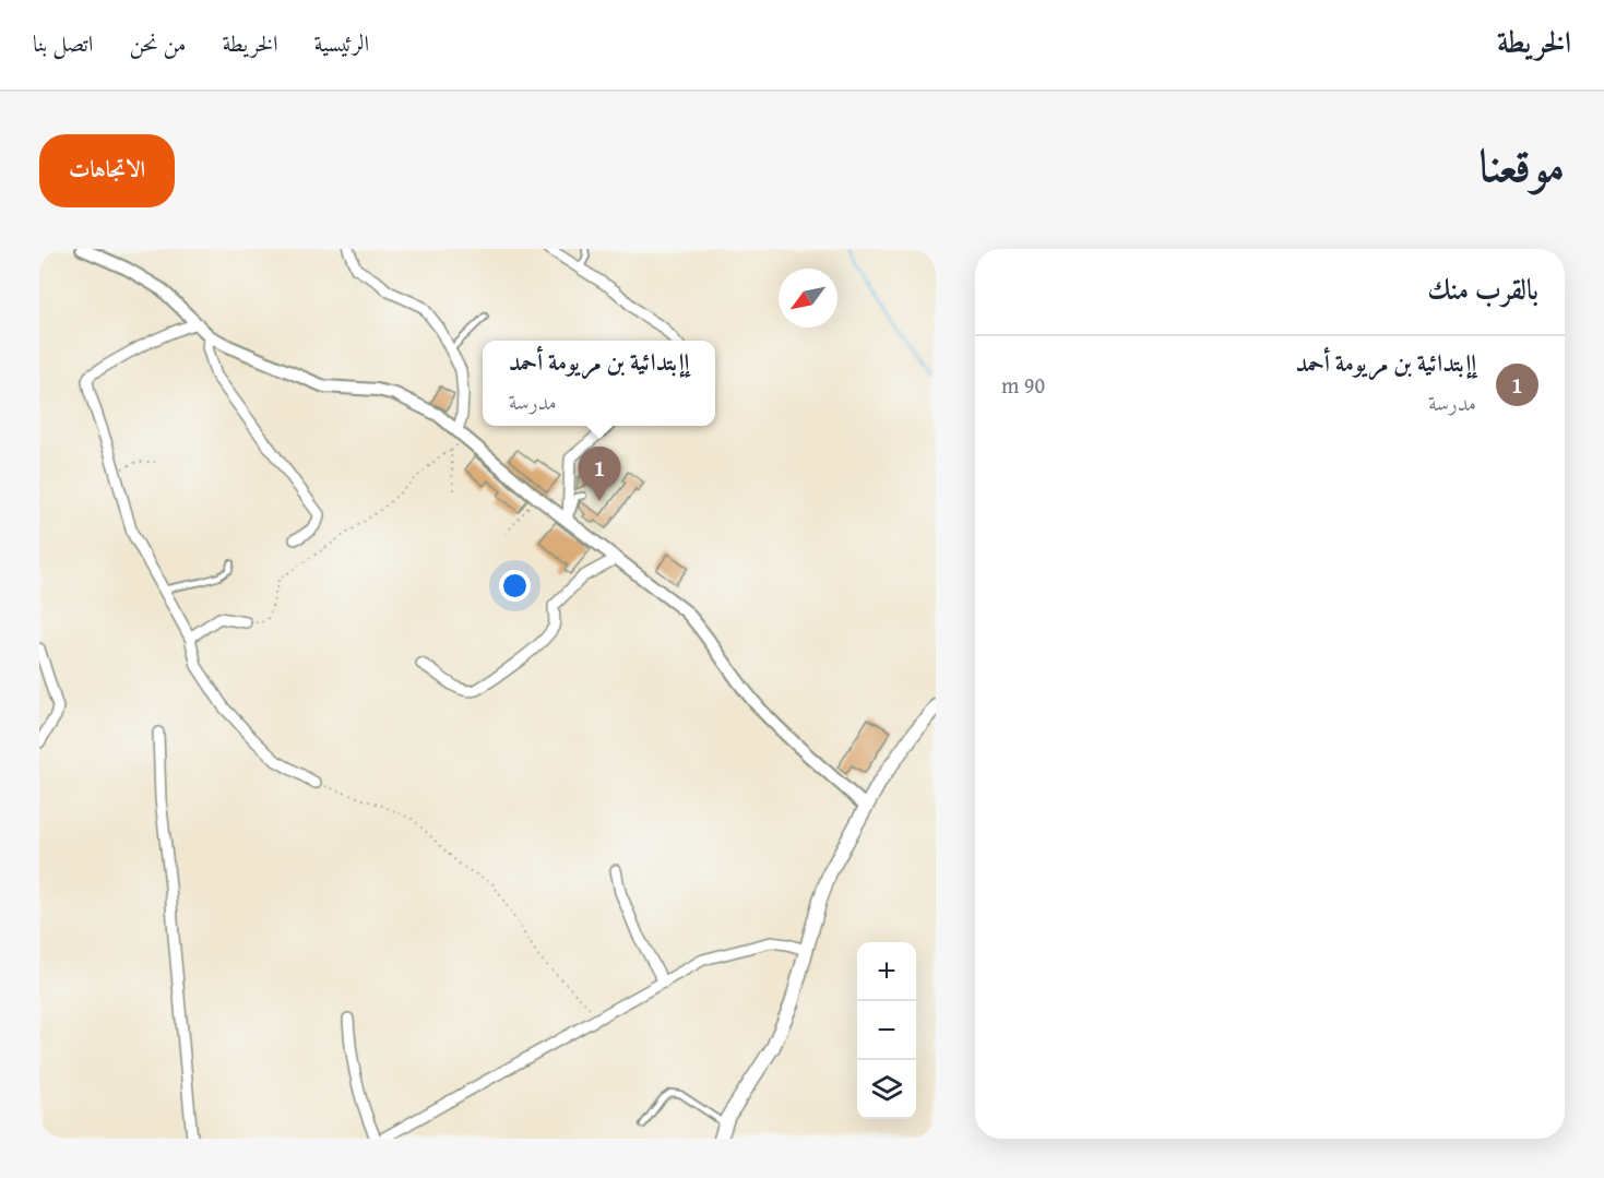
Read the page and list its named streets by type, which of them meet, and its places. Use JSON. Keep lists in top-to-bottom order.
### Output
{
  "north": "bottom left",
  "page": {
    "header": "الخريطة",
    "nav": [
      "الرئيسية",
      "الخريطة",
      "من نحن",
      "اتصل بنا"
    ],
    "title": "موقعنا",
    "buttons": "الاتجاهات",
    "heading": "بالقرب منك",
    "list": [
      {
        "mark": "1",
        "name": "إإبتدائية بن مريومة أحمد",
        "note": "مدرسة",
        "value": "90 m"
      }
    ],
    "popup": ["إإبتدائية بن مريومة أحمد", "مدرسة"],
    "pins": "1",
    "map_buttons": ["+", "−"]
  }
}
